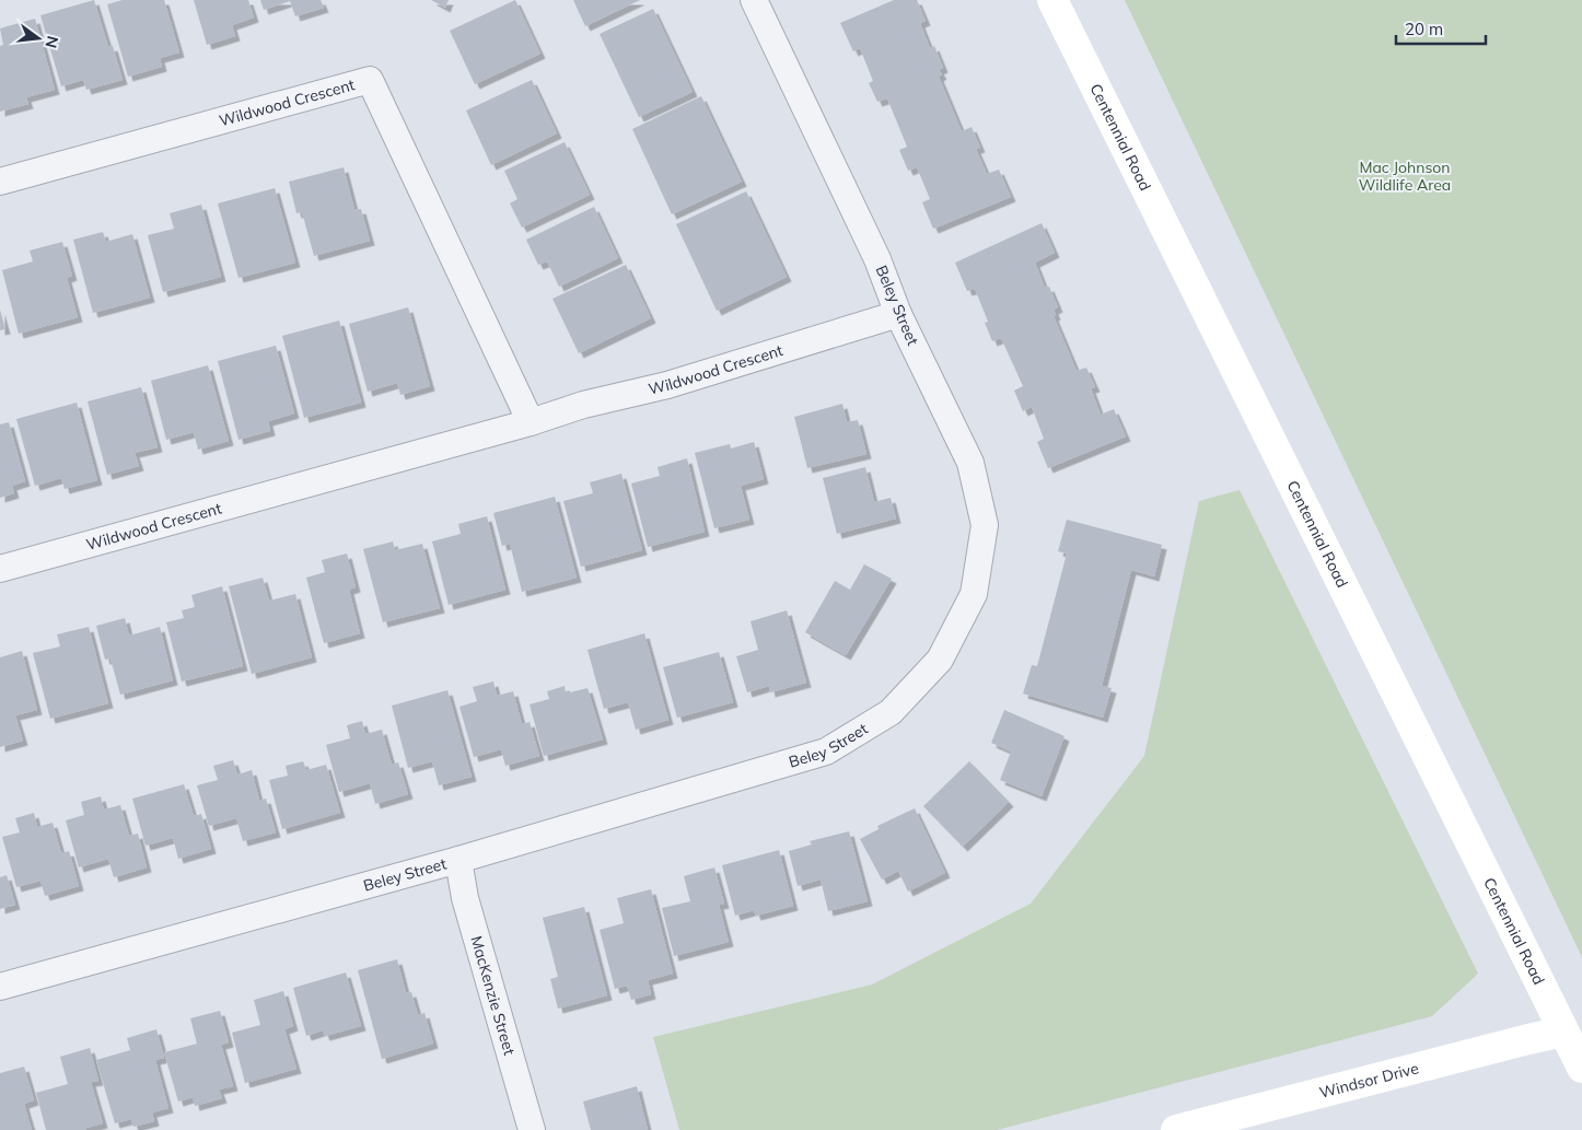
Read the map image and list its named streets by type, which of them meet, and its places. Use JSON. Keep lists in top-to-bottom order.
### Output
{
  "streets": {
    "main road": ["Centennial Road", "Windsor Drive"],
    "street": ["Wildwood Crescent", "Beley Street", "MacKenzie Street"]
  },
  "crossings": [
    ["Wildwood Crescent", "Beley Street"],
    ["Centennial Road", "Windsor Drive"],
    ["Beley Street", "MacKenzie Street"]
  ],
  "parks": ["Mac Johnson Wildlife Area"],
  "scale_bar": "20 m",
  "north": "right"
}
